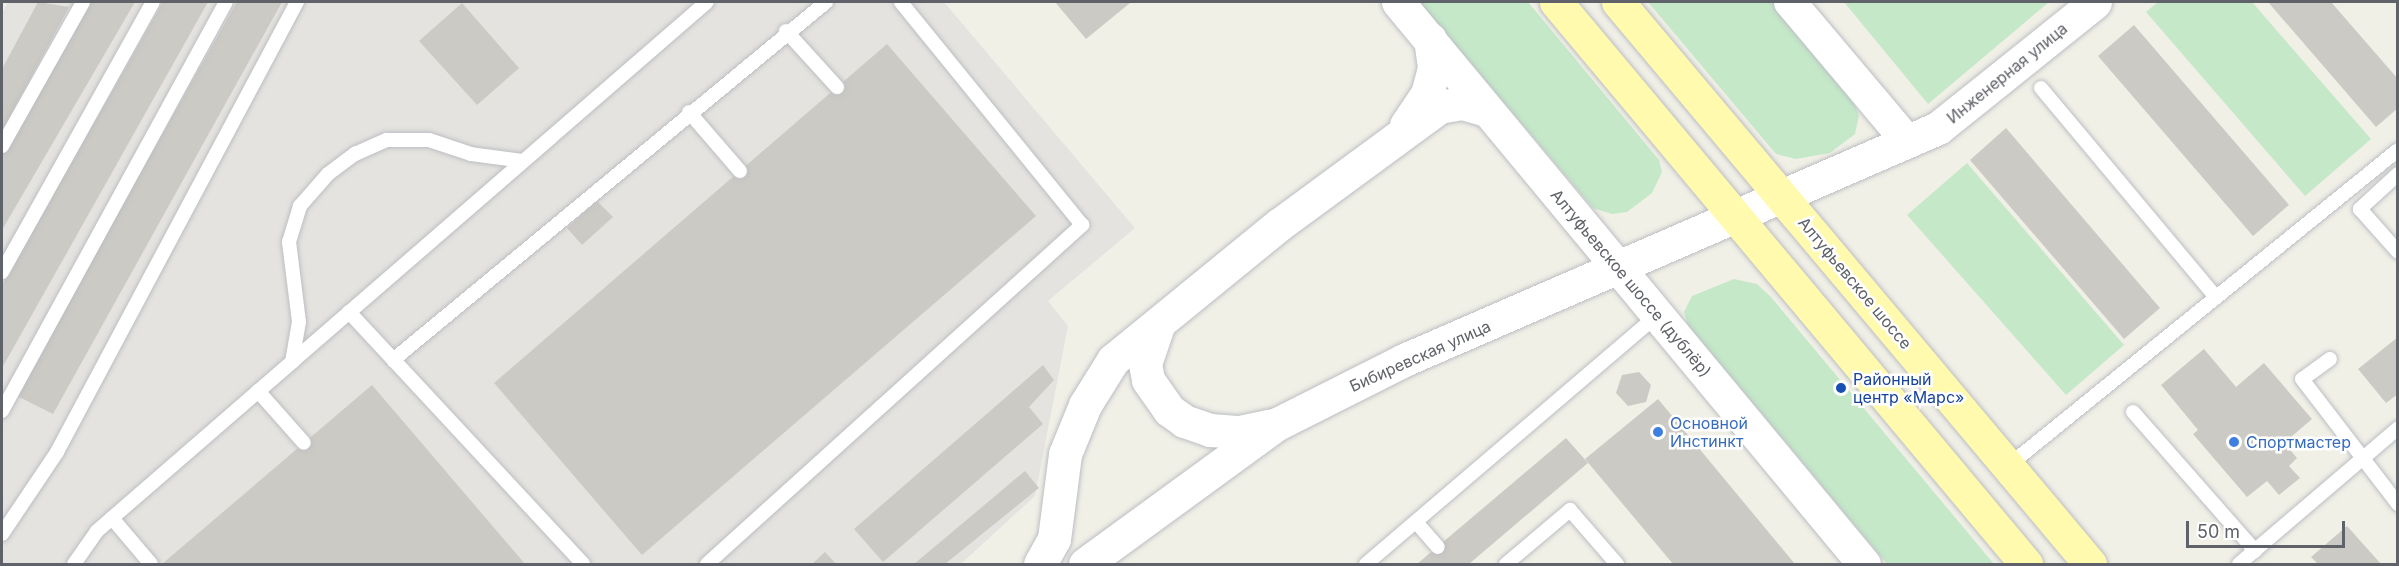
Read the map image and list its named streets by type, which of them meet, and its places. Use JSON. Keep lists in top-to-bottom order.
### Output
{
  "streets": {
    "main road": [
      "Инженерная улица",
      "Алтуфьевское шоссе (дублёр)",
      "Алтуфьевское шоссе",
      "Бибиревская улица"
    ]
  },
  "crossings": [
    ["Инженерная улица", "Алтуфьевское шоссе"],
    ["Инженерная улица", "Бибиревская улица"],
    ["Алтуфьевское шоссе (дублёр)", "Бибиревская улица"],
    ["Алтуфьевское шоссе", "Бибиревская улица"]
  ],
  "places": ["Районный центр «Марс»", "Основной Инстинкт", "Спортмастер"],
  "scale_bar": "50 m"
}
